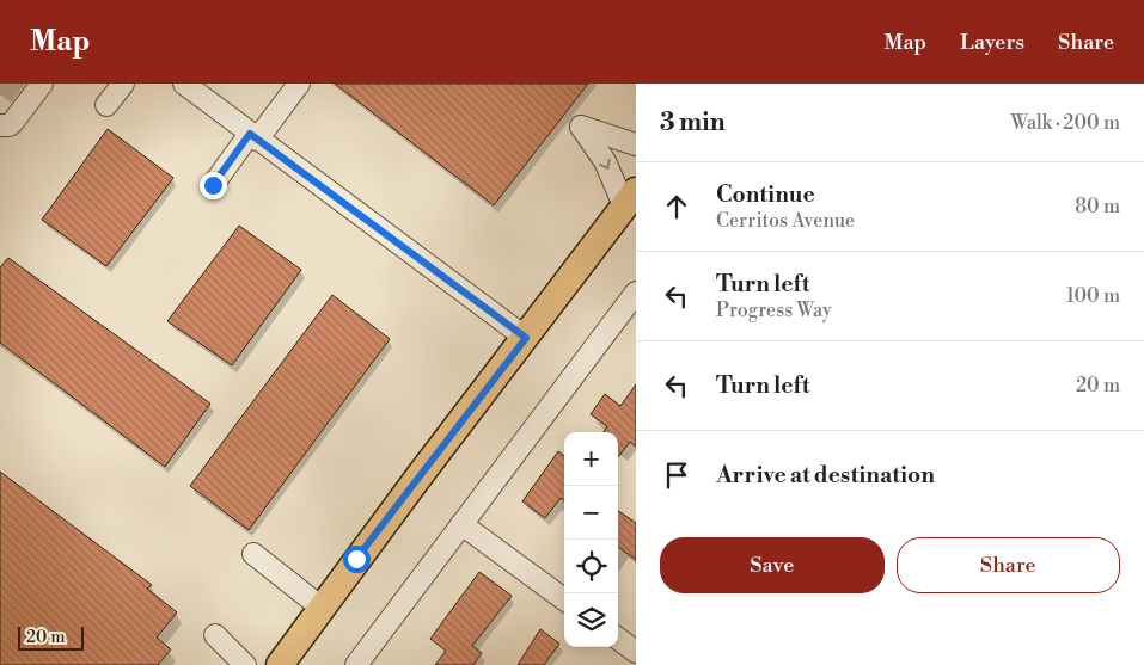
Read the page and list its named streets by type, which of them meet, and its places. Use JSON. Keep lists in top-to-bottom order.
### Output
{
  "scale_bar": "20 m",
  "page": {
    "header": "Map",
    "nav": ["Map", "Layers", "Share"],
    "heading": ["3 min", "Walk · 200 m"],
    "list": [
      ["Continue", "Cerritos Avenue", "80 m"],
      ["Turn left", "Progress Way", "100 m"],
      ["Turn left", "20 m"],
      "Arrive at destination"
    ],
    "map_buttons": ["+", "−"],
    "buttons": ["Save", "Share"],
    "scale": "20 m"
  }
}
